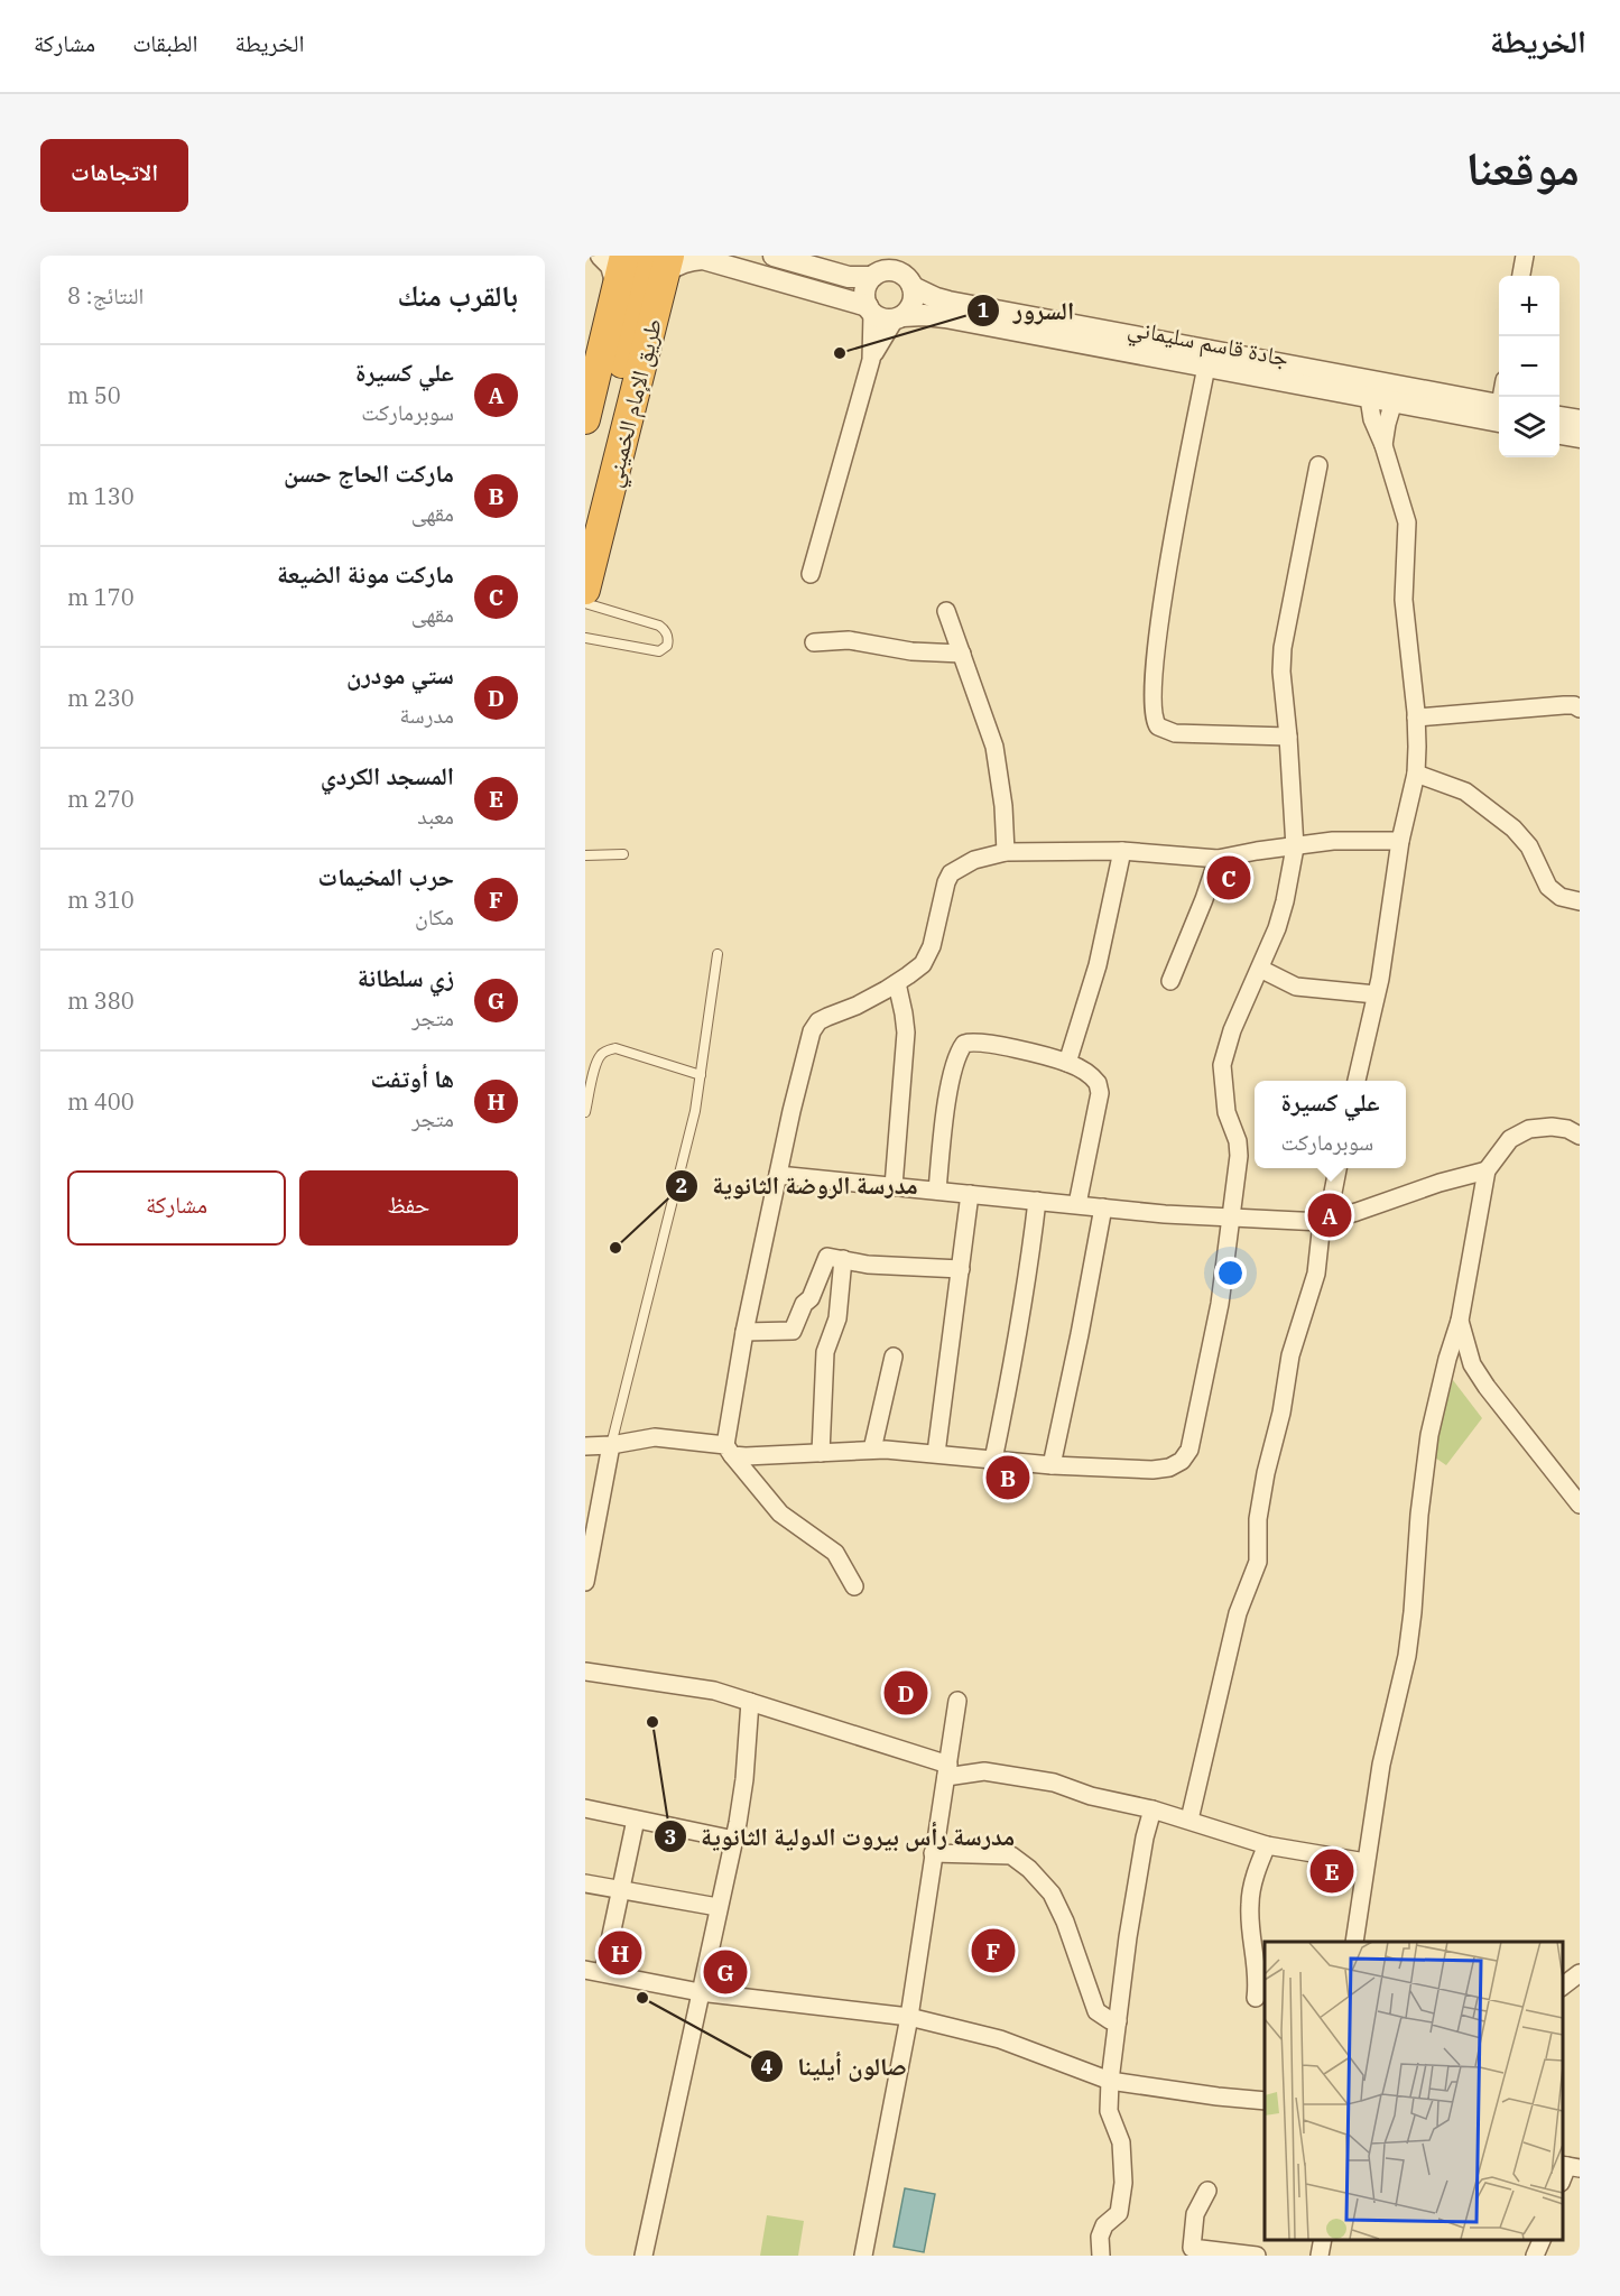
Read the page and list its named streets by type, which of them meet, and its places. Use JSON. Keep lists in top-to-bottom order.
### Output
{
  "streets": {
    "highway": ["طريق الإمام الخميني"],
    "street": ["جادة قاسم سليماني"]
  },
  "places": [
    "السرور",
    "مدرسة الروضة الثانوية",
    "مدرسة رأس بيروت الدولية الثانوية",
    "صالون أيلينا"
  ],
  "page": {
    "header": "الخريطة",
    "nav": ["الخريطة", "الطبقات", "مشاركة"],
    "title": "موقعنا",
    "buttons": [
      "الاتجاهات",
      ["حفظ", "مشاركة"]
    ],
    "heading": ["بالقرب منك", "النتائج: 8"],
    "map_buttons": ["+", "−"],
    "list": [
      {
        "mark": "A",
        "name": "علي كسيرة",
        "note": "سوبرماركت",
        "value": "50 m"
      },
      {
        "mark": "B",
        "name": "ماركت الحاج حسن",
        "note": "مقهى",
        "value": "130 m"
      },
      {
        "mark": "C",
        "name": "ماركت مونة الضيعة",
        "note": "مقهى",
        "value": "170 m"
      },
      {
        "mark": "D",
        "name": "ستي مودرن",
        "note": "مدرسة",
        "value": "230 m"
      },
      {
        "mark": "E",
        "name": "المسجد الكردي",
        "note": "معبد",
        "value": "270 m"
      },
      {
        "mark": "F",
        "name": "حرب المخيمات",
        "note": "مكان",
        "value": "310 m"
      },
      {
        "mark": "G",
        "name": "زي سلطانة",
        "note": "متجر",
        "value": "380 m"
      },
      {
        "mark": "H",
        "name": "ها أوتفت",
        "note": "متجر",
        "value": "400 m"
      }
    ],
    "pins": [
      "C",
      "A",
      "B",
      "D",
      "E",
      "F",
      "H",
      "G"
    ],
    "popup": ["علي كسيرة", "سوبرماركت"]
  }
}
